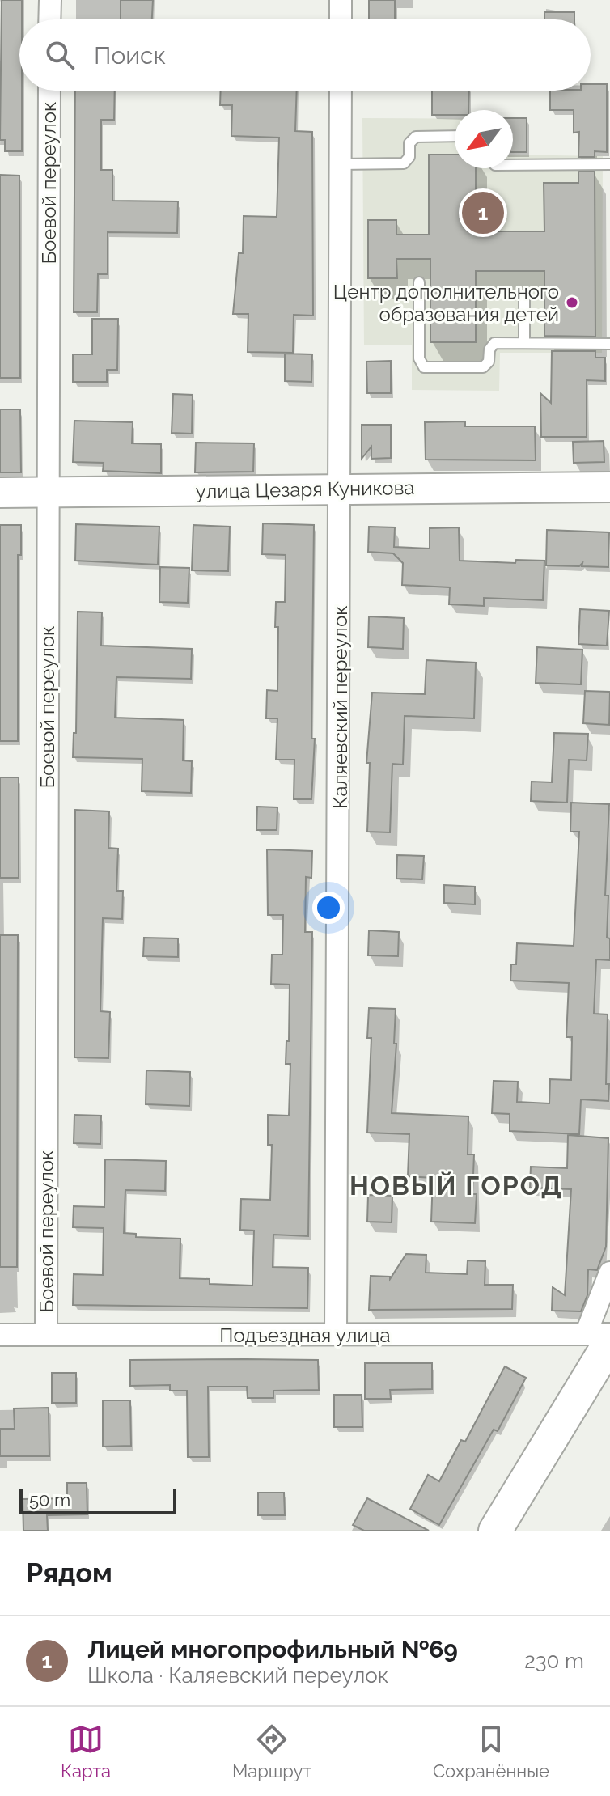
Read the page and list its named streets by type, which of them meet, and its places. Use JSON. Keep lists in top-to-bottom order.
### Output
{
  "streets": {
    "street": [
      "Боевой переулок",
      "улица Цезаря Куникова",
      "Каляевский переулок",
      "Подъездная улица"
    ]
  },
  "crossings": [
    ["Боевой переулок", "улица Цезаря Куникова"],
    ["Боевой переулок", "Подъездная улица"],
    ["улица Цезаря Куникова", "Каляевский переулок"],
    ["Каляевский переулок", "Подъездная улица"]
  ],
  "districts": ["НОВЫЙ ГОРОД"],
  "places": ["Центр дополнительного образования детей"],
  "scale_bar": "50 m",
  "north": "bottom left",
  "page": {
    "search": "Поиск",
    "pins": "1",
    "scale": "50 m",
    "heading": "Рядом",
    "list": [
      {
        "mark": "1",
        "name": "Лицей многопрофильный №69",
        "note": "Школа · Каляевский переулок",
        "value": "230 m"
      }
    ],
    "nav": ["Карта", "Маршрут", "Сохранённые"]
  }
}
